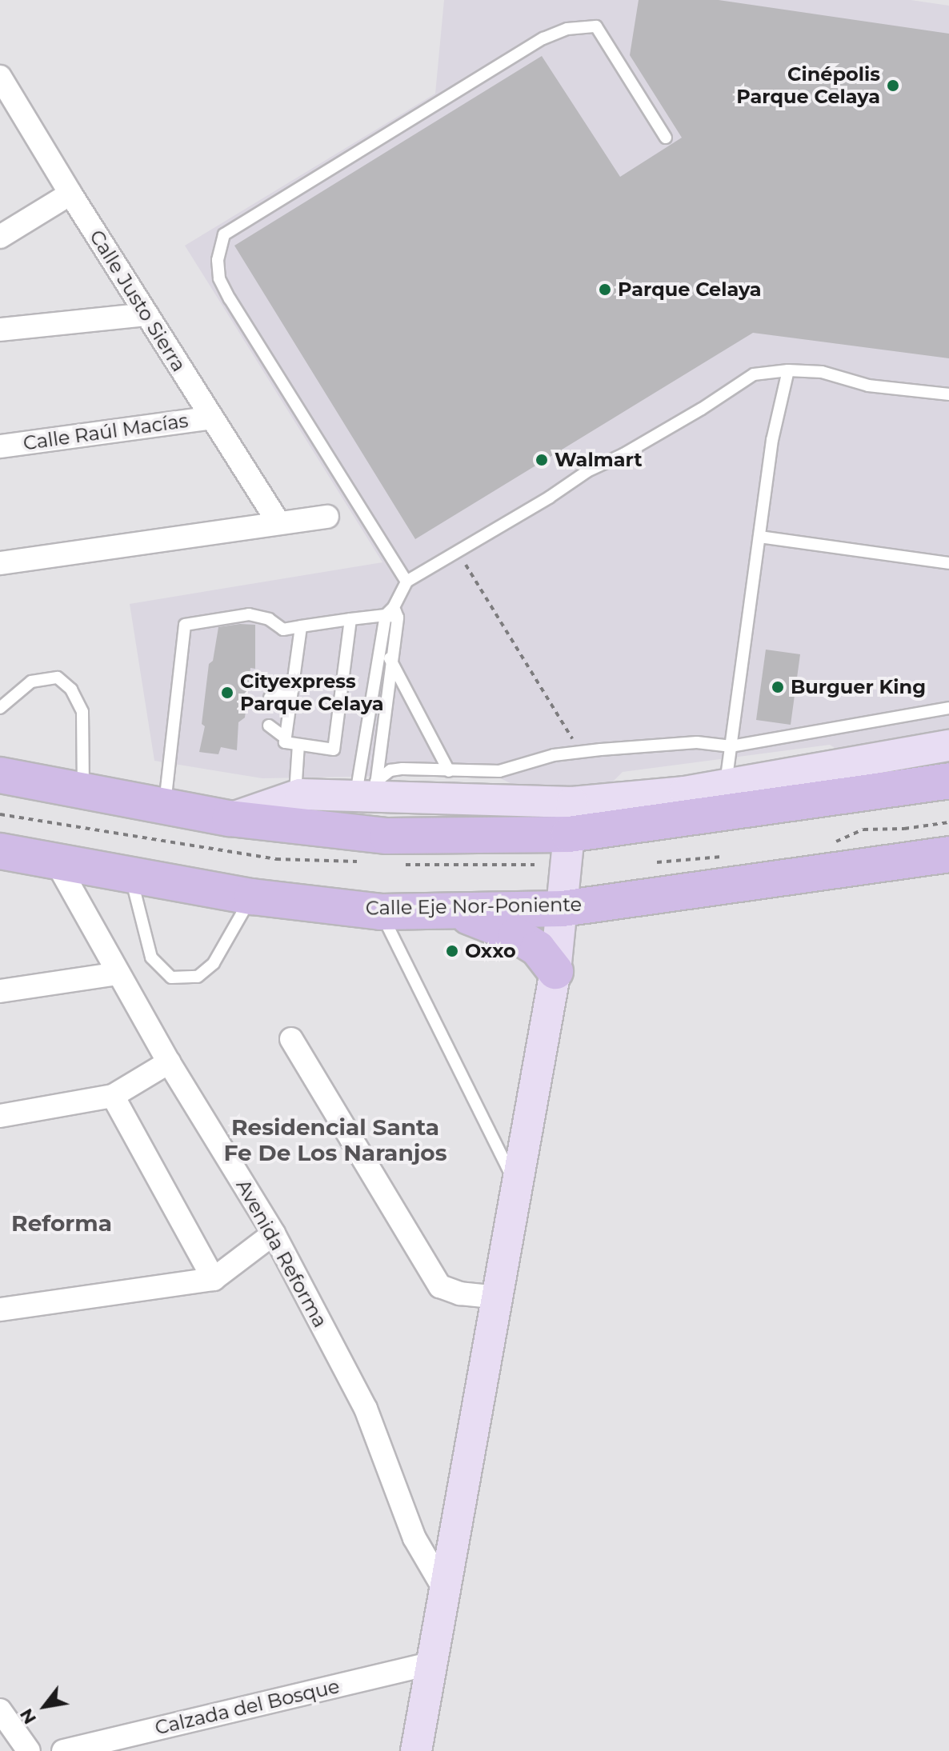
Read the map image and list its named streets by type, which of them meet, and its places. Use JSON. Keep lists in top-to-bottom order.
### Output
{
  "streets": {
    "main road": ["Calle Eje Nor-Poniente"],
    "street": [
      "Calle Justo Sierra",
      "Calle Raúl Macías",
      "Avenida Reforma",
      "Calzada del Bosque"
    ]
  },
  "crossings": [
    ["Calle Justo Sierra", "Calle Raúl Macías"],
    ["Calle Eje Nor-Poniente", "Avenida Reforma"]
  ],
  "districts": ["Residencial Santa Fe De Los Naranjos", "Reforma"],
  "places": [
    "Cinépolis Parque Celaya",
    "Parque Celaya",
    "Walmart",
    "Burguer King",
    "Cityexpress Parque Celaya",
    "Oxxo"
  ],
  "north": "bottom left"
}
